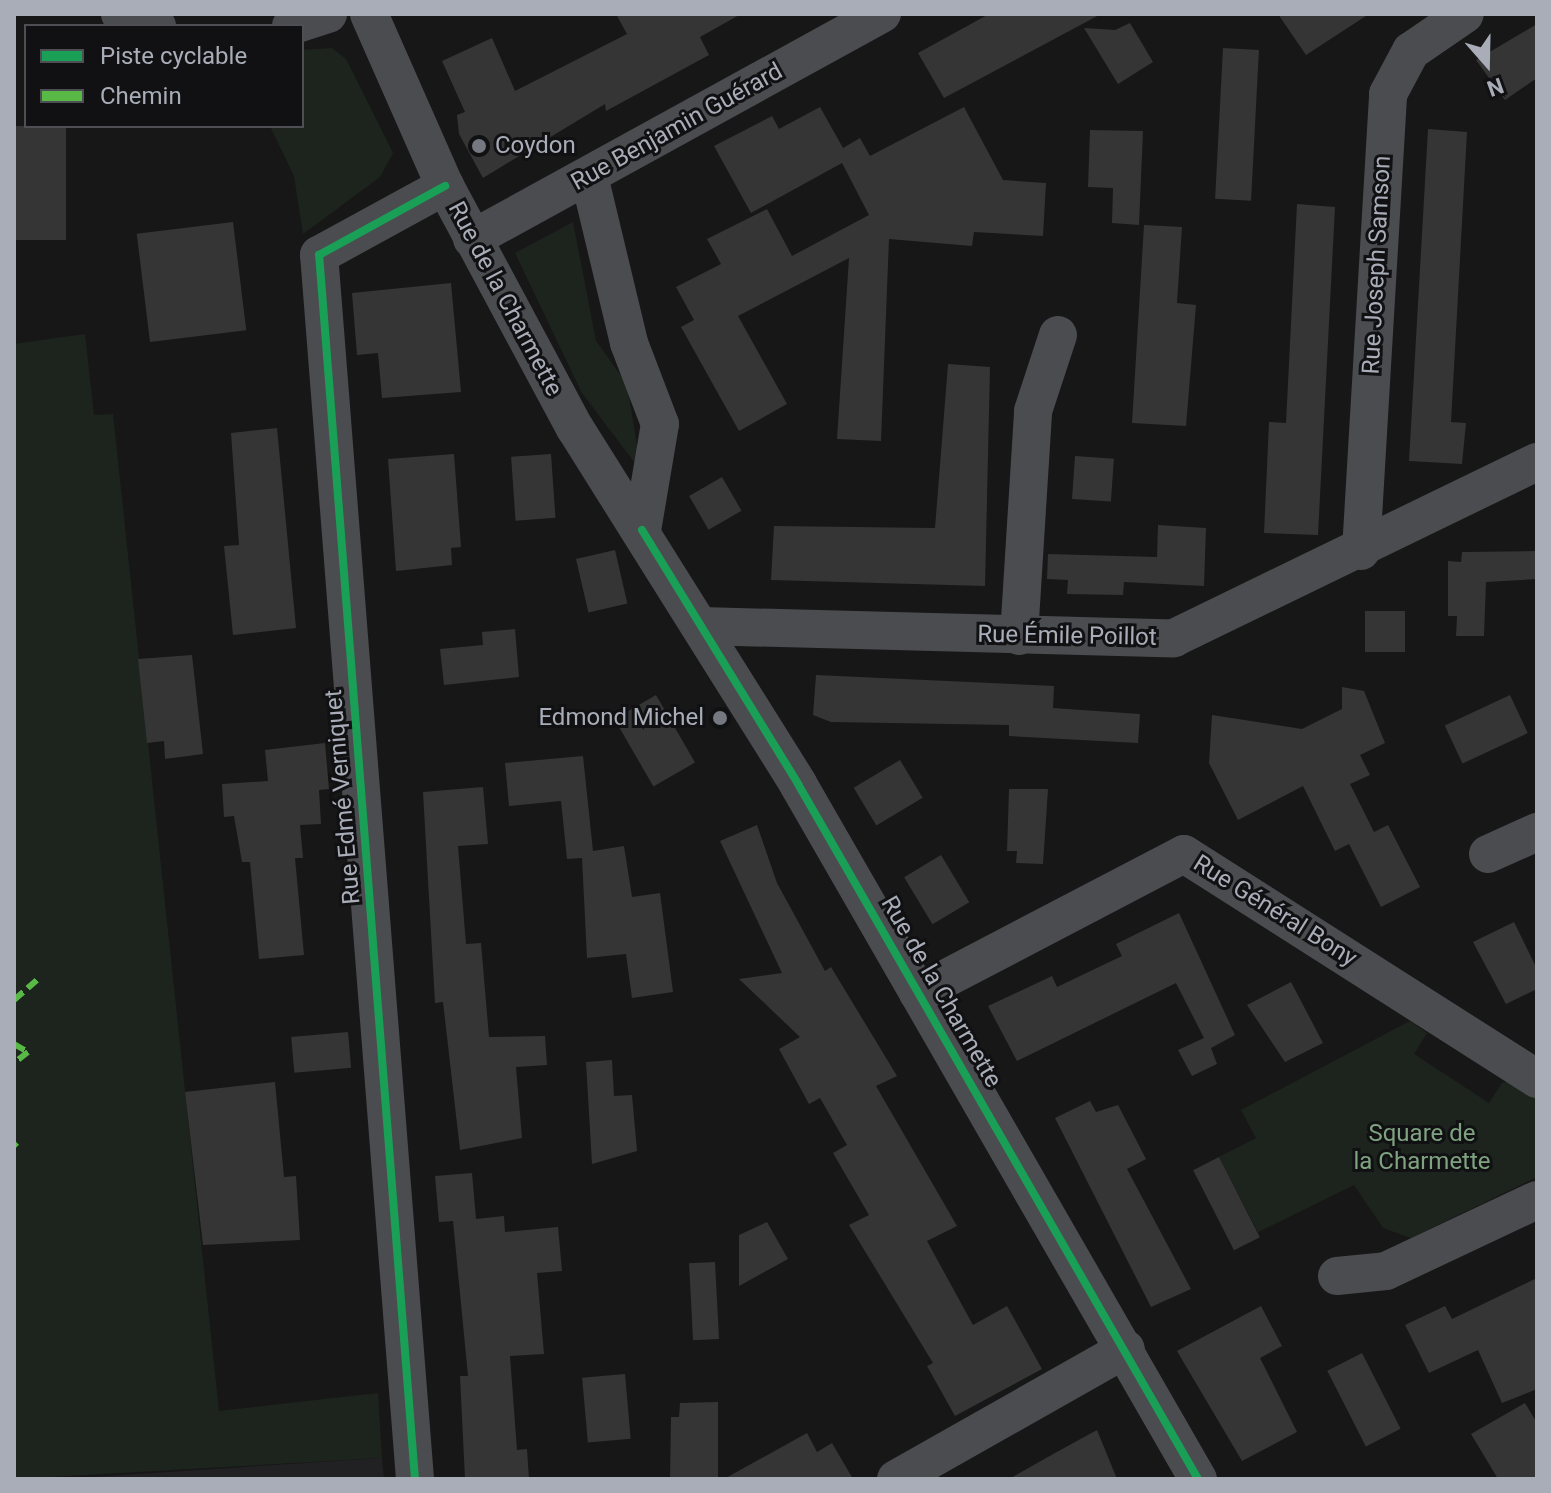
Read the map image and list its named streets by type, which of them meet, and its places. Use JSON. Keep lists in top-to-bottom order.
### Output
{
  "streets": {
    "street": [
      "Rue Benjamin Guérard",
      "Rue Joseph Samson",
      "Rue de la Charmette",
      "Rue Émile Poillot",
      "Rue Edmé Verniquet",
      "Rue Général Bony"
    ]
  },
  "crossings": [
    ["Rue Benjamin Guérard", "Rue de la Charmette"],
    ["Rue Joseph Samson", "Rue Émile Poillot"],
    ["Rue de la Charmette", "Rue Émile Poillot"],
    ["Rue de la Charmette", "Rue Edmé Verniquet"],
    ["Rue de la Charmette", "Rue Général Bony"]
  ],
  "parks": ["Square de la Charmette"],
  "places": ["Coydon", "Edmond Michel"],
  "legend": ["Piste cyclable", "Chemin"],
  "north": "bottom"
}
